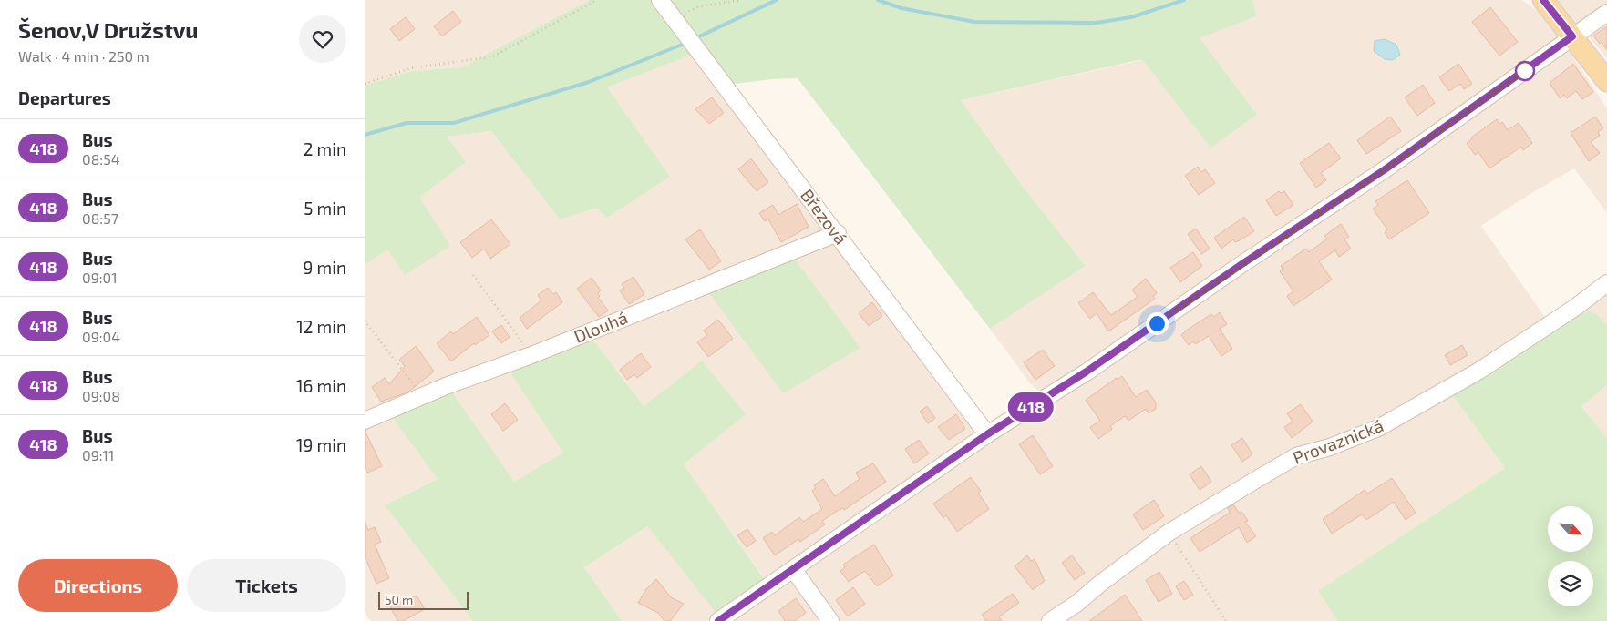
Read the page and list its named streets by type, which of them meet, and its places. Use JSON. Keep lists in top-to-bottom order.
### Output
{
  "streets": {
    "street": ["Březová", "Dlouhá", "Provaznická"]
  },
  "crossings": [
    ["Březová", "Dlouhá"]
  ],
  "lines": ["bus line 418"],
  "scale_bar": "50 m",
  "north": "bottom right",
  "page": {
    "heading": [
      ["Šenov,V Družstvu", "Walk · 4 min · 250 m"],
      "Departures"
    ],
    "on_map": "418",
    "list": [
      {
        "mark": "418",
        "name": "Bus",
        "note": "08:54",
        "value": "2 min"
      },
      {
        "mark": "418",
        "name": "Bus",
        "note": "08:57",
        "value": "5 min"
      },
      {
        "mark": "418",
        "name": "Bus",
        "note": "09:01",
        "value": "9 min"
      },
      {
        "mark": "418",
        "name": "Bus",
        "note": "09:04",
        "value": "12 min"
      },
      {
        "mark": "418",
        "name": "Bus",
        "note": "09:08",
        "value": "16 min"
      },
      {
        "mark": "418",
        "name": "Bus",
        "note": "09:11",
        "value": "19 min"
      }
    ],
    "buttons": ["Directions", "Tickets"],
    "scale": "50 m"
  }
}
